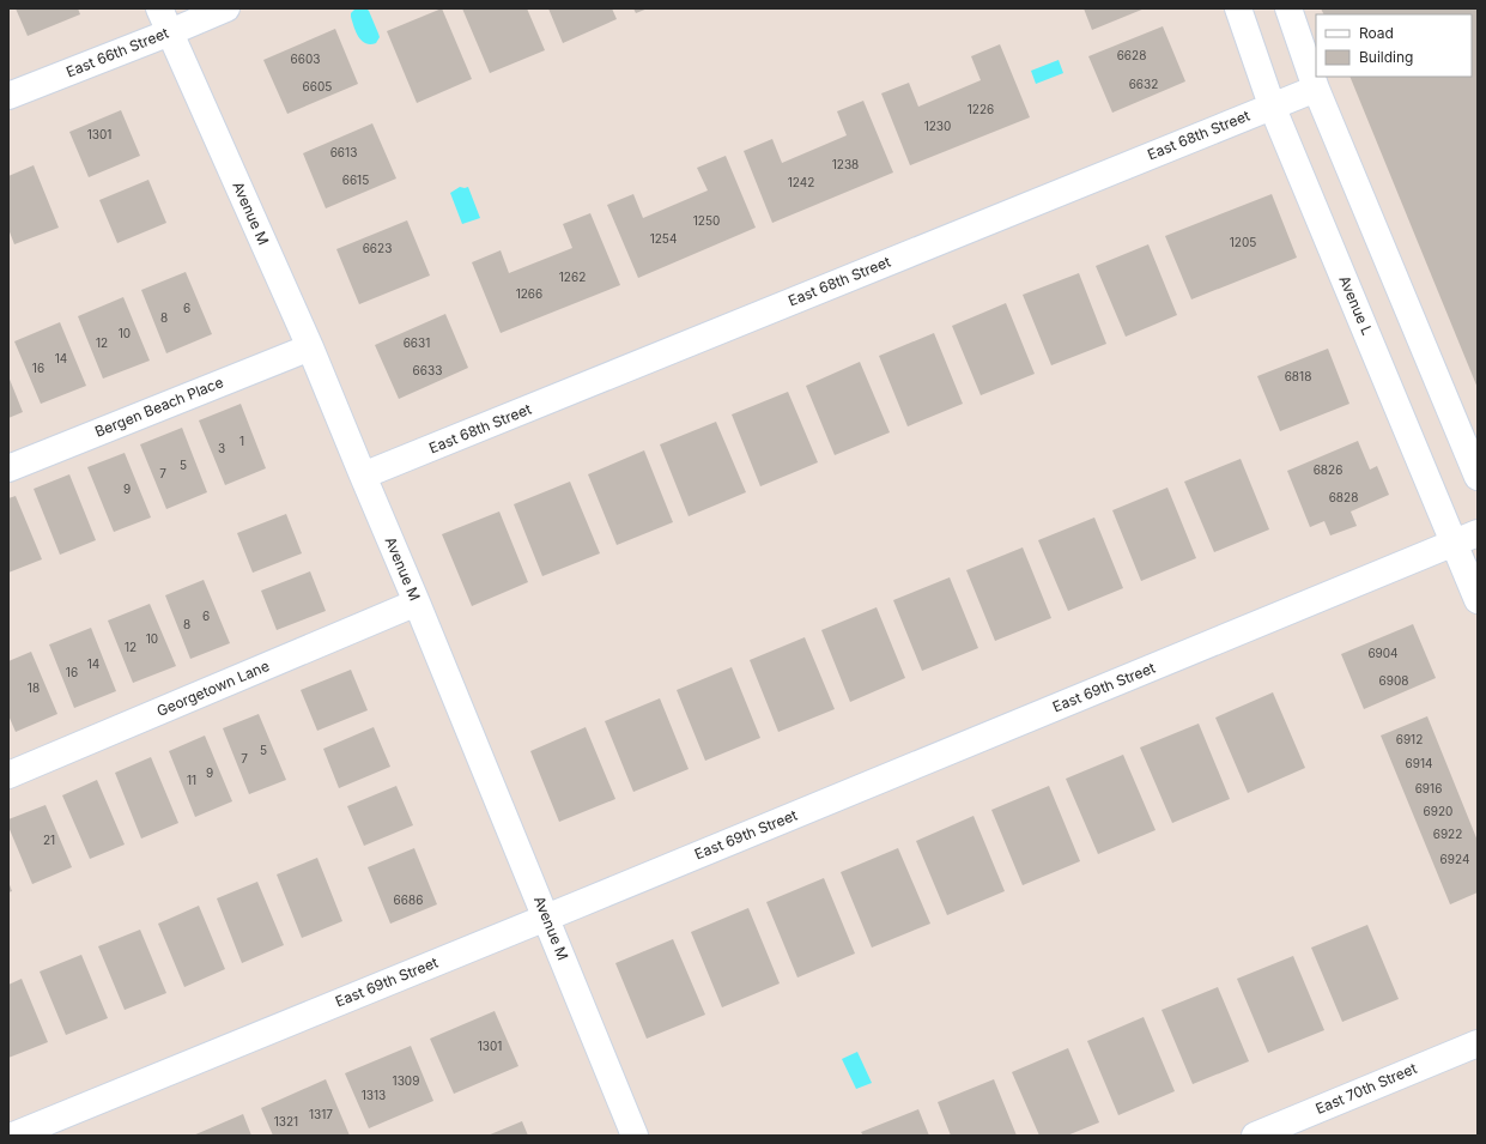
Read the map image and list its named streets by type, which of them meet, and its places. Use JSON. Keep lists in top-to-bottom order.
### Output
{
  "streets": {
    "street": [
      "East 66th Street",
      "East 68th Street",
      "Avenue M",
      "Avenue L",
      "Bergen Beach Place",
      "East 69th Street",
      "Georgetown Lane",
      "East 70th Street"
    ]
  },
  "crossings": [
    ["East 66th Street", "Avenue M"],
    ["East 68th Street", "Avenue M"],
    ["East 68th Street", "Avenue L"],
    ["Avenue M", "Bergen Beach Place"],
    ["Avenue M", "East 69th Street"],
    ["Avenue M", "Georgetown Lane"],
    ["Avenue L", "East 69th Street"]
  ],
  "house_numbers": [
    "6628",
    "6603",
    "6632",
    "6605",
    "1226",
    "1230",
    "1301",
    "6613",
    "1238",
    "6615",
    "1242",
    "1250",
    "1254",
    "1205",
    "6623",
    "1262",
    "1266",
    "6",
    "8",
    "10",
    "12",
    "6631",
    "14",
    "16",
    "6633",
    "6818",
    "1",
    "3",
    "5",
    "6826",
    "7",
    "9",
    "6828",
    "6",
    "8",
    "10",
    "12",
    "6904",
    "14",
    "16",
    "6908",
    "18",
    "6912",
    "5",
    "7",
    "6914",
    "9",
    "11",
    "6916",
    "6920",
    "6922",
    "21",
    "6924",
    "6686",
    "1301",
    "1309",
    "1313",
    "1317",
    "1321"
  ],
  "legend": ["Road", "Building"]
}
